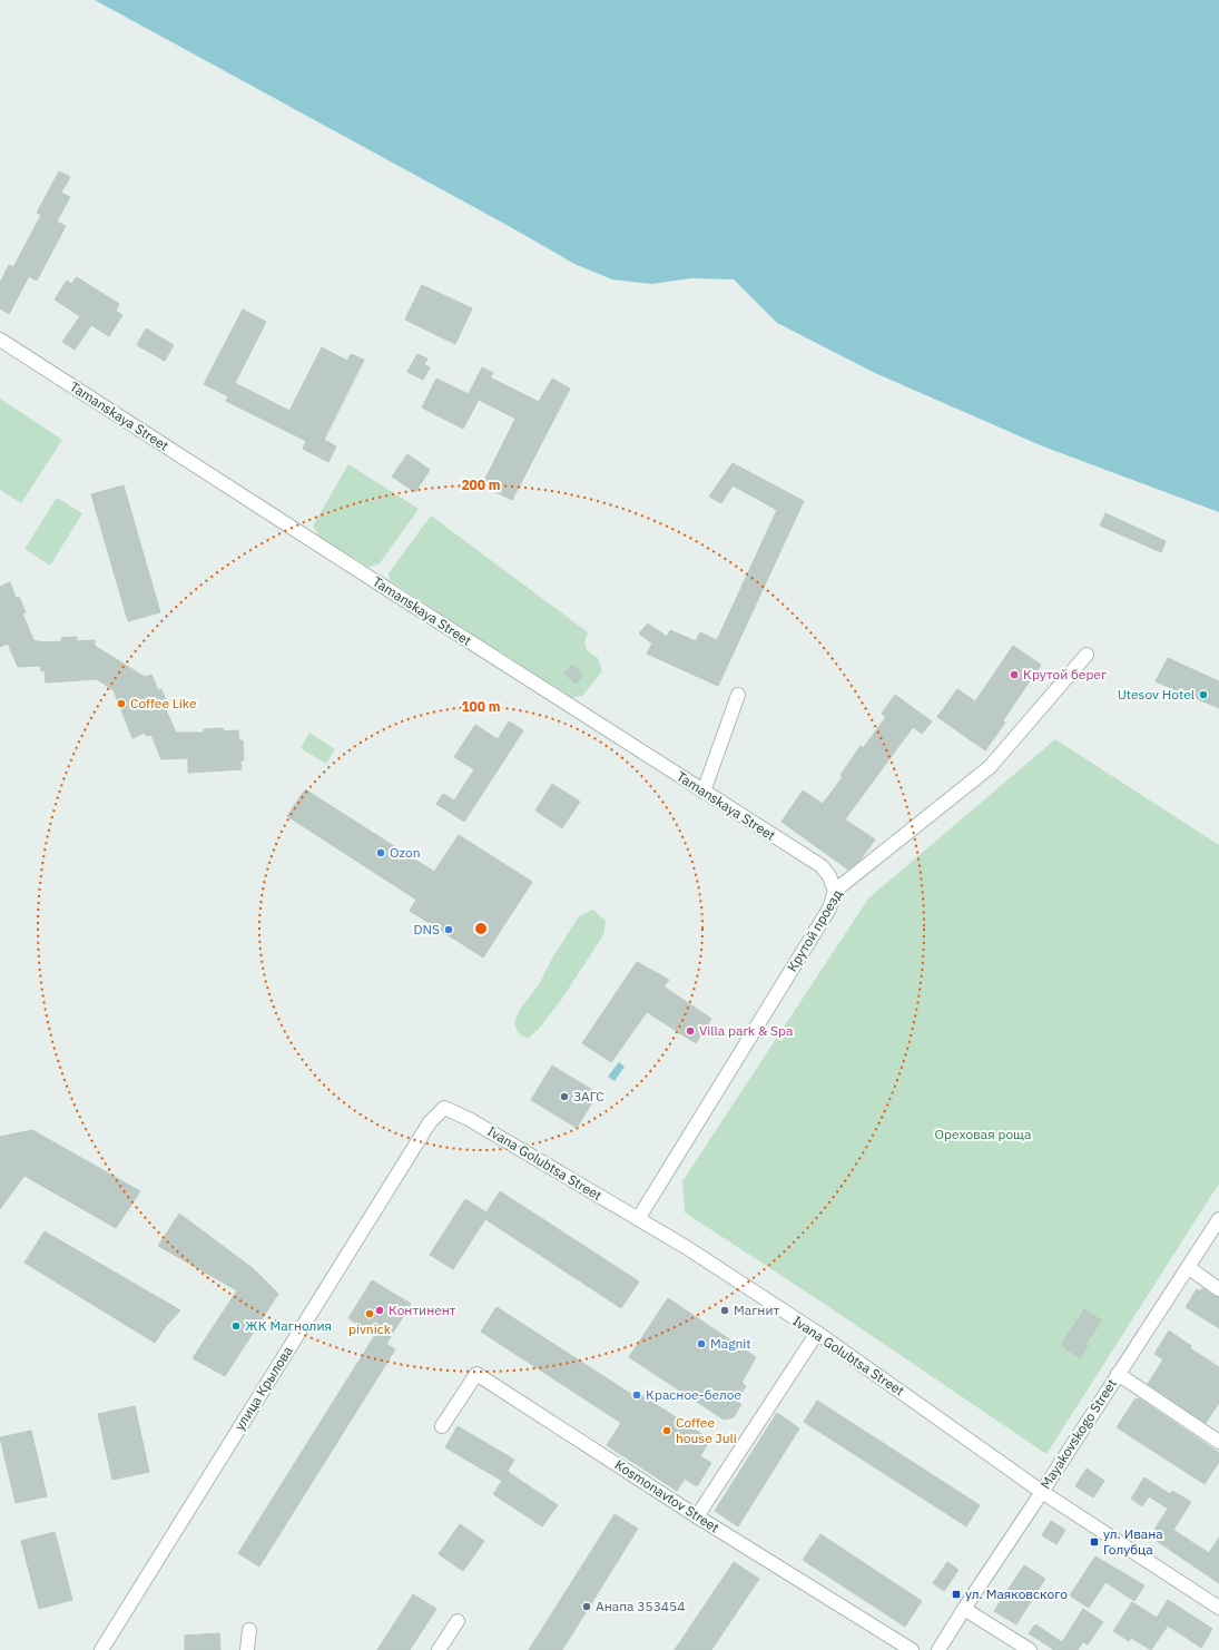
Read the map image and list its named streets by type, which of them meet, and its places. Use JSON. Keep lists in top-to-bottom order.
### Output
{
  "streets": {
    "street": [
      "Tamanskaya Street",
      "Крутой проезд",
      "Ivana Golubtsa Street",
      "улица Крылова",
      "Mayakovskogo Street",
      "Kosmonavtov Street"
    ]
  },
  "crossings": [
    ["Tamanskaya Street", "Крутой проезд"],
    ["Крутой проезд", "Ivana Golubtsa Street"],
    ["Ivana Golubtsa Street", "улица Крылова"],
    ["Ivana Golubtsa Street", "Mayakovskogo Street"]
  ],
  "parks": ["Ореховая роща"],
  "places": {
    "other": [
      "Крутой берег",
      "Utesov Hotel",
      "Coffee Like",
      "Ozon",
      "DNS",
      "Villa park & Spa",
      "ЗАГС",
      "Континент",
      "Магнит",
      "pivnick",
      "ЖК Магнолия",
      "Magnit",
      "Красное-белое",
      "Coffee house Juli",
      "Анапа 353454"
    ],
    "transit": ["ул. Ивана Голубца", "ул. Маяковского"]
  },
  "rings": ["200 m", "100 m"]
}
